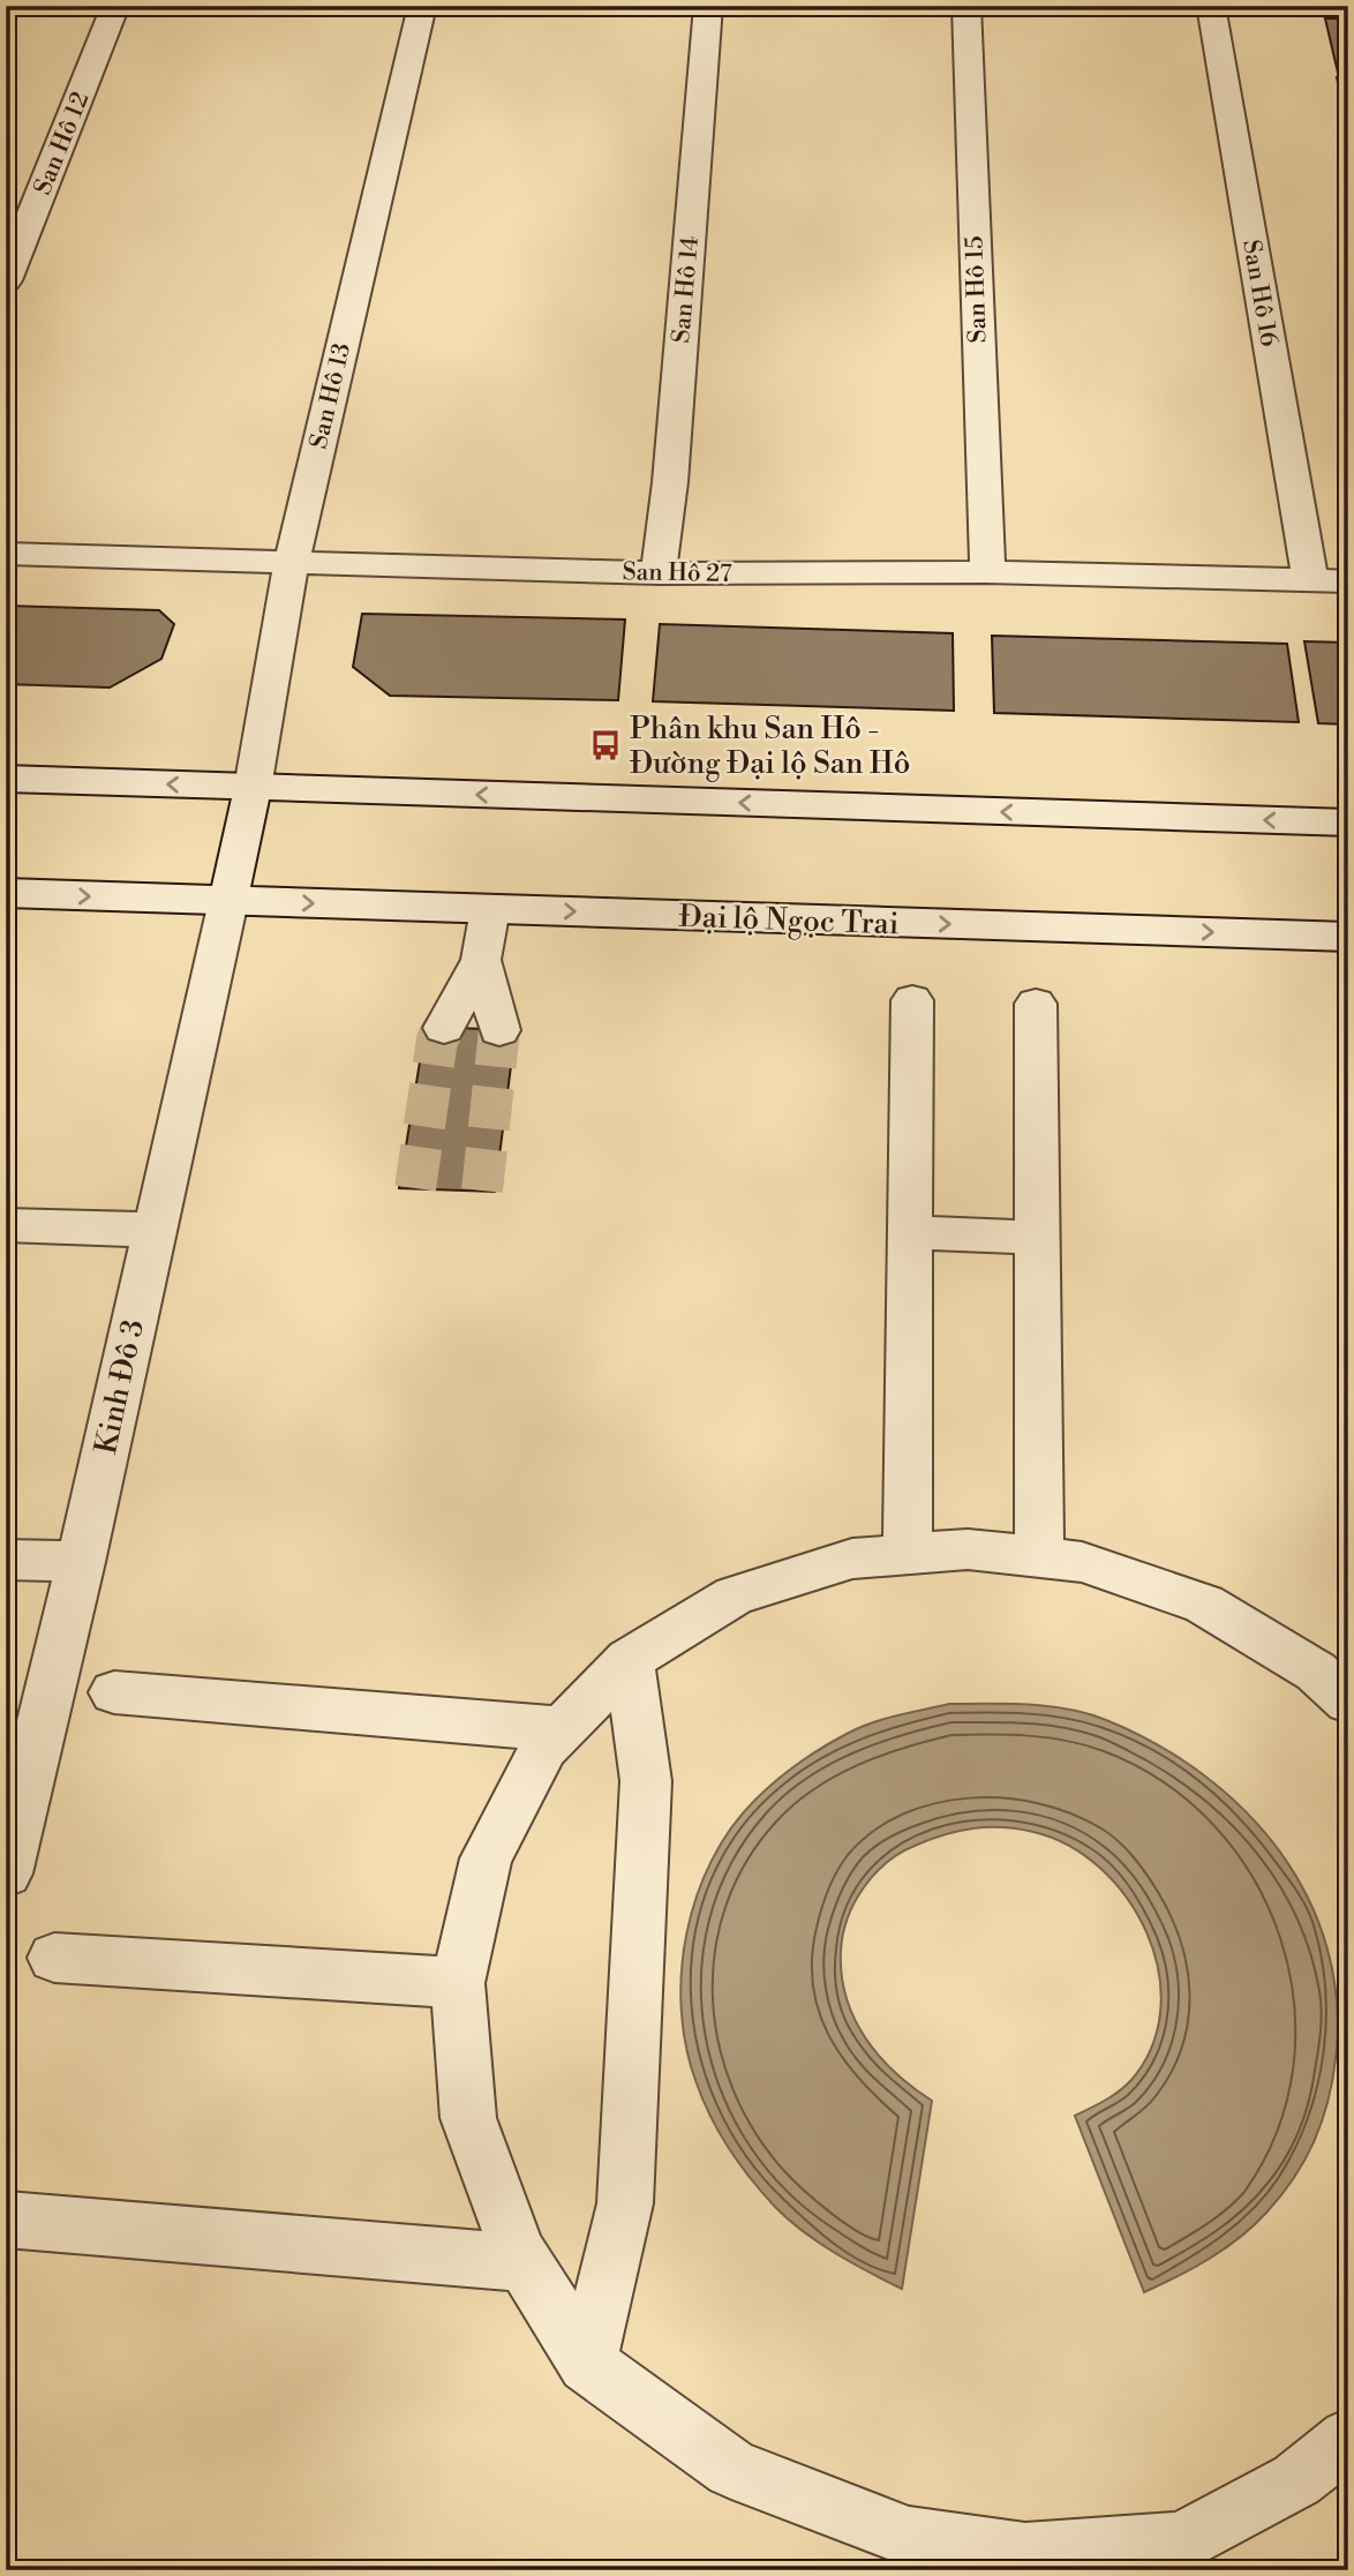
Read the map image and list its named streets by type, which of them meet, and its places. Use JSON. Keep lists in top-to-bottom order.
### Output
{
  "streets": {
    "street": [
      "San Hô 12",
      "San Hô 14",
      "San Hô 15",
      "San Hô 16",
      "San Hô 13",
      "San Hô 27",
      "Đại lộ Ngọc Trai",
      "Kinh Đô 3"
    ]
  },
  "crossings": [
    ["San Hô 14", "San Hô 27"],
    ["San Hô 15", "San Hô 27"],
    ["San Hô 16", "San Hô 27"],
    ["San Hô 13", "San Hô 27"],
    ["Đại lộ Ngọc Trai", "Kinh Đô 3"]
  ],
  "places": {
    "bus stop": ["Phân khu San Hô - Đường Đại lộ San Hô"]
  }
}
